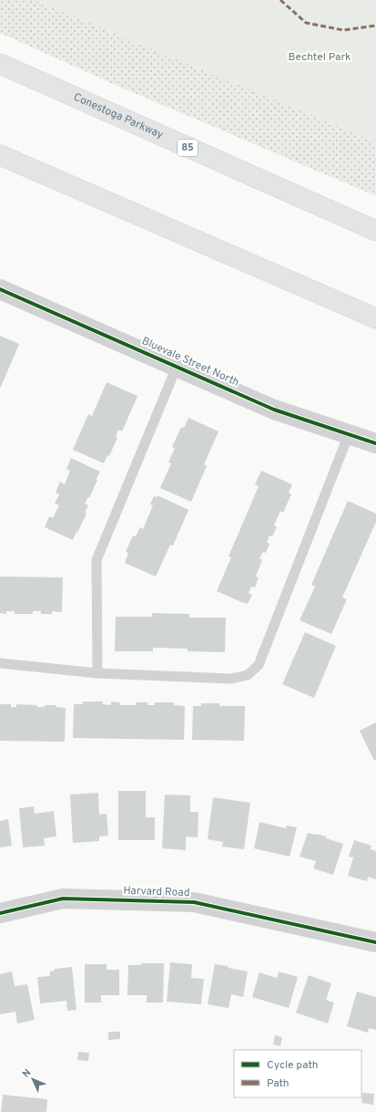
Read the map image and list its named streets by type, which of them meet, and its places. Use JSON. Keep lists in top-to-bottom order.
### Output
{
  "streets": {
    "highway": ["Conestoga Parkway", "85"],
    "street": ["Bluevale Street North", "Harvard Road"]
  },
  "parks": ["Bechtel Park"],
  "legend": ["Cycle path", "Path"],
  "north": "top left"
}
